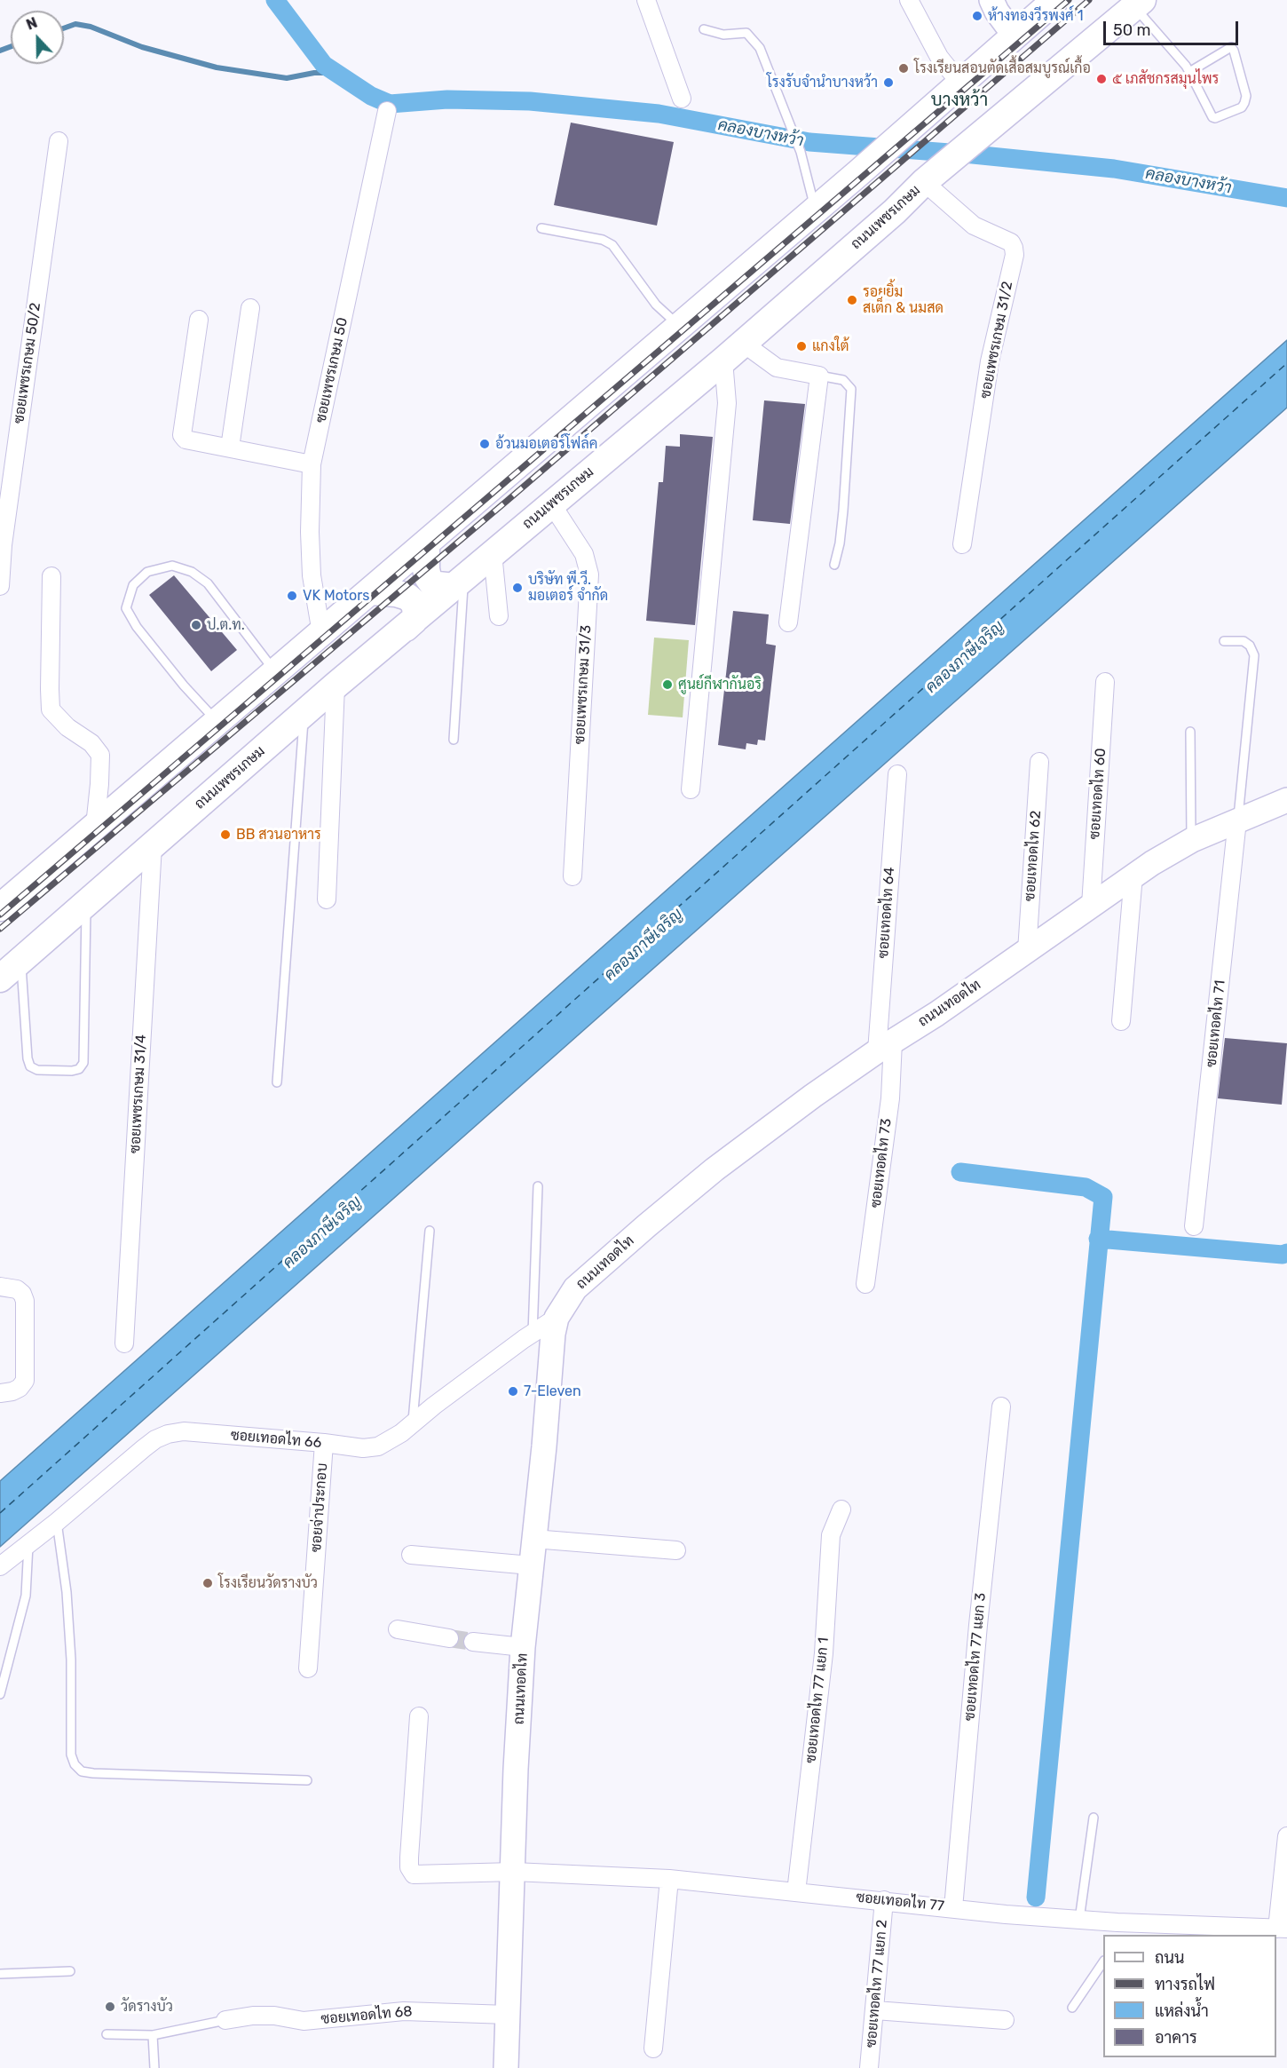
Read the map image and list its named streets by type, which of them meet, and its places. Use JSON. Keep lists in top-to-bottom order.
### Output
{
  "streets": {
    "main road": ["ถนนเพชรเกษม", "ถนนเทอดไท"],
    "street": [
      "ซอยเพชรเกษม 31/2",
      "ซอยเพชรเกษม 50/2",
      "ซอยเพชรเกษม 50",
      "ซอยเพชรเกษม 31/3",
      "ซอยเทอดไท 60",
      "ซอยเทอดไท 62",
      "ซอยเทอดไท 64",
      "ซอยเทอดไท 71",
      "ซอยเพชรเกษม 31/4",
      "ซอยเทอดไท 73",
      "ซอยเทอดไท 66",
      "ซอยจ่าประกอบ",
      "ซอยเทอดไท 77 แยก 3",
      "ซอยเทอดไท 77 แยก 1",
      "ซอยเทอดไท 77",
      "ซอยเทอดไท 77 แยก 2",
      "ซอยเทอดไท 68"
    ]
  },
  "crossings": [
    ["ถนนเพชรเกษม", "ซอยเพชรเกษม 31/2"],
    ["ถนนเพชรเกษม", "ซอยเพชรเกษม 31/3"],
    ["ถนนเพชรเกษม", "ซอยเพชรเกษม 31/4"],
    ["ซอยเทอดไท 60", "ถนนเทอดไท"],
    ["ซอยเทอดไท 62", "ถนนเทอดไท"],
    ["ซอยเทอดไท 64", "ถนนเทอดไท"],
    ["ซอยเทอดไท 64", "ซอยเทอดไท 73"],
    ["ถนนเทอดไท", "ซอยเทอดไท 71"],
    ["ถนนเทอดไท", "ซอยเทอดไท 73"],
    ["ถนนเทอดไท", "ซอยเทอดไท 66"],
    ["ถนนเทอดไท", "ซอยเทอดไท 77"],
    ["ถนนเทอดไท", "ซอยเทอดไท 68"],
    ["ซอยเทอดไท 66", "ซอยจ่าประกอบ"],
    ["ซอยเทอดไท 77 แยก 3", "ซอยเทอดไท 77"],
    ["ซอยเทอดไท 77 แยก 1", "ซอยเทอดไท 77"],
    ["ซอยเทอดไท 77", "ซอยเทอดไท 77 แยก 2"]
  ],
  "districts": ["บางหว้า"],
  "water": ["คลองบางหว้า", "คลองภาษีเจริญ"],
  "places": [
    "ห้างทองวีรพงศ์ 1",
    "โรงเรียนสอนตัดเสื้อสมบูรณ์เกื้อ",
    "๕ เภสัชกรสมุนไพร",
    "โรงรับจำนำบางหว้า",
    "รอยยิ้ม สเต็ก & นมสด",
    "แกงใต้",
    "อ้วนมอเตอร์โฟล์ค",
    "บริษัท พี.วี. มอเตอร์ จำกัด",
    "VK Motors",
    "ป.ต.ท.",
    "ศูนย์กีฬากันอริ",
    "BB สวนอาหาร",
    "7-Eleven",
    "โรงเรียนวัดรางบัว",
    "วัดรางบัว"
  ],
  "legend": [
    "ถนน",
    "ทางรถไฟ",
    "แหล่งน้ำ",
    "อาคาร"
  ],
  "scale_bar": "50 m",
  "north": "top"
}
